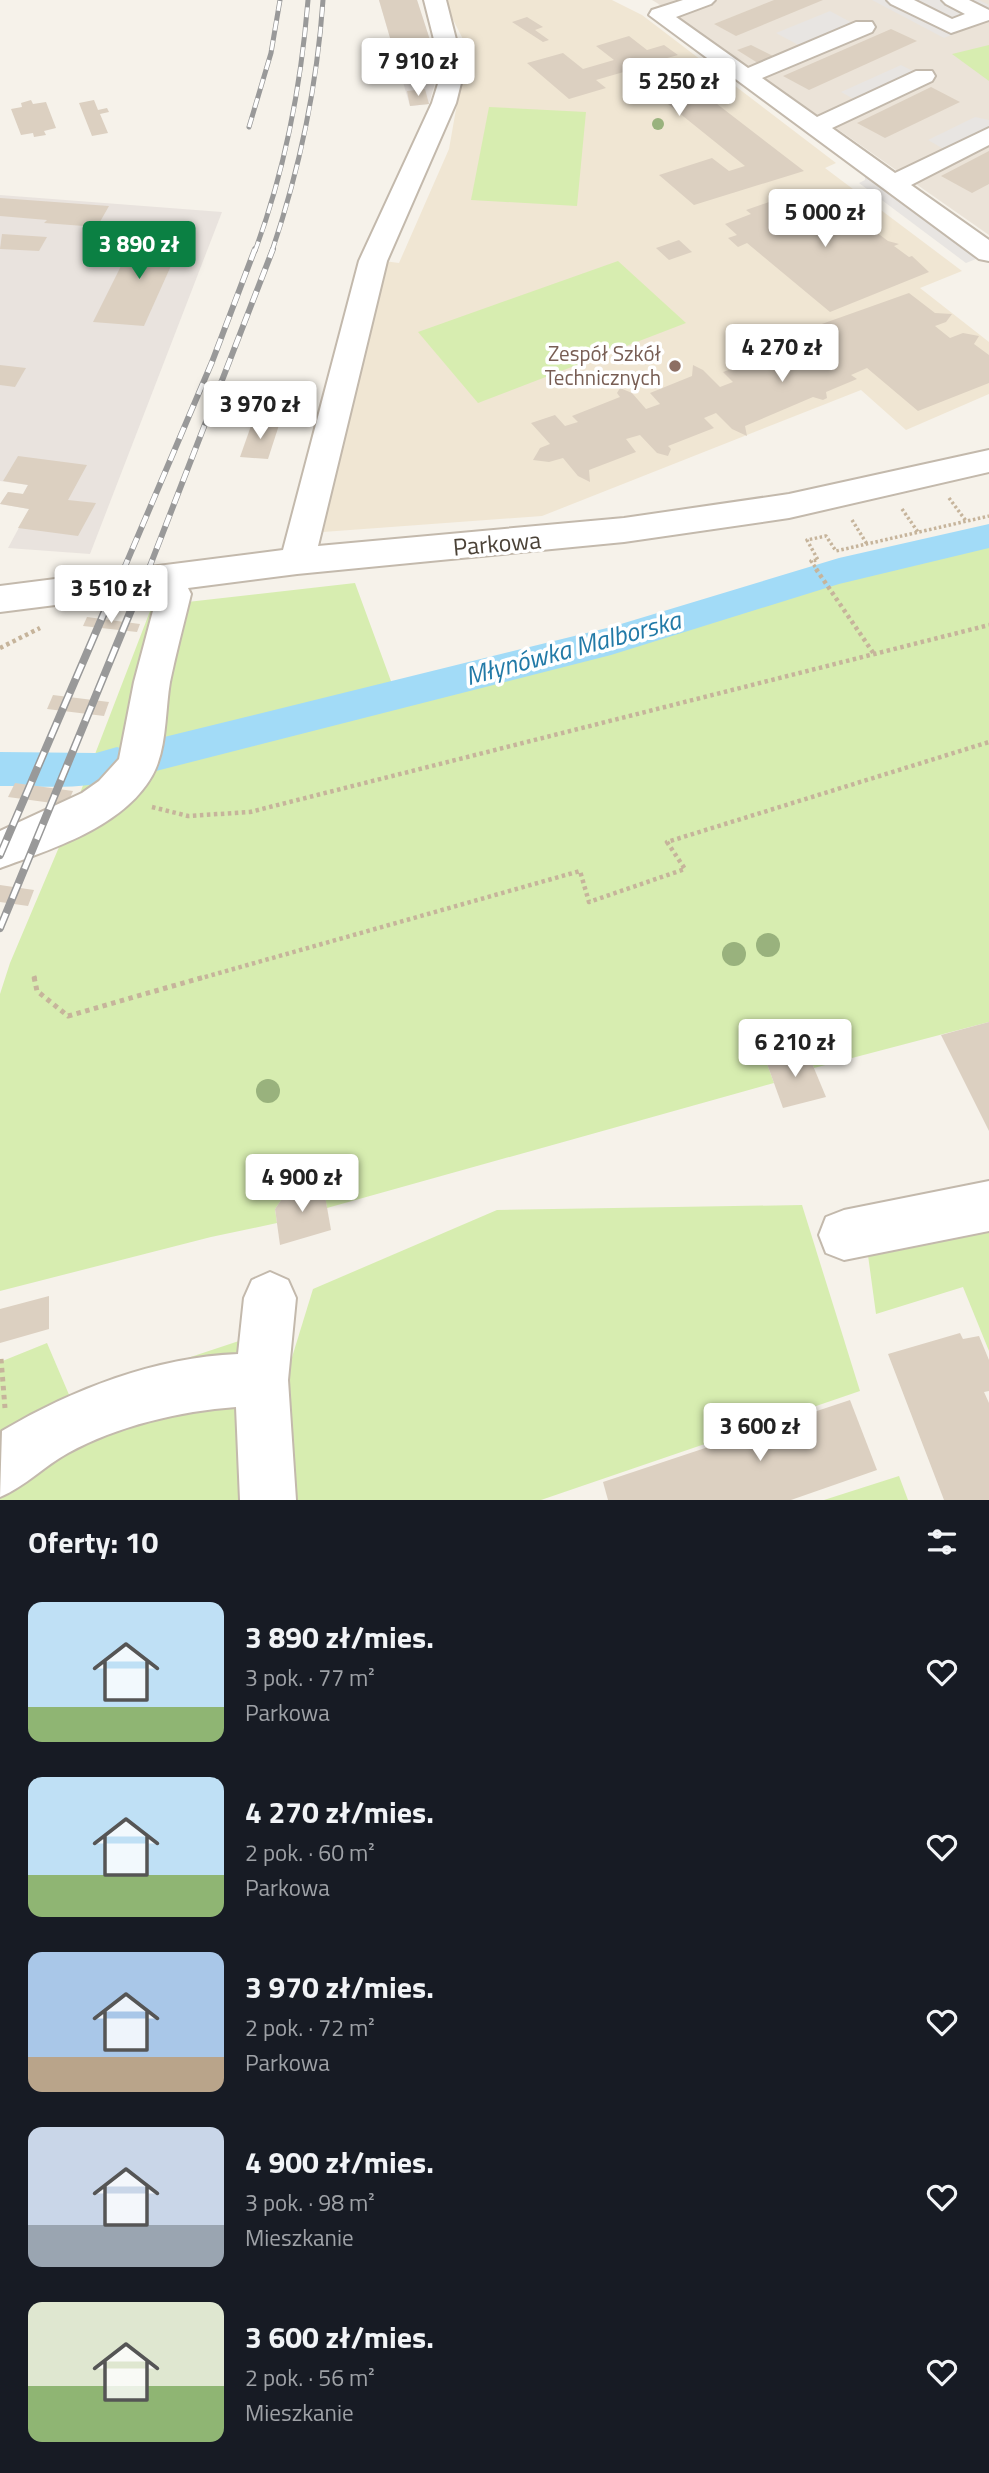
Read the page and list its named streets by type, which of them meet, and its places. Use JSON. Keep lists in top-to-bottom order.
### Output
{
  "streets": {
    "street": ["Parkowa"]
  },
  "water": ["Młynówka Malborska"],
  "places": ["Zespół Szkół Technicznych"],
  "page": {
    "price": [
      "7 910 zł",
      "5 250 zł",
      "5 000 zł",
      "3 890 zł",
      "4 270 zł",
      "3 970 zł",
      "3 510 zł",
      "6 210 zł",
      "4 900 zł",
      "3 600 zł"
    ],
    "heading": "Oferty: 10",
    "list": [
      {
        "name": "3 890 zł/mies.",
        "note": "3 pok. · 77 m² · Parkowa"
      },
      {
        "name": "4 270 zł/mies.",
        "note": "2 pok. · 60 m² · Parkowa"
      },
      {
        "name": "3 970 zł/mies.",
        "note": "2 pok. · 72 m² · Parkowa"
      },
      {
        "name": "4 900 zł/mies.",
        "note": "3 pok. · 98 m² · Mieszkanie"
      },
      {
        "name": "3 600 zł/mies.",
        "note": "2 pok. · 56 m² · Mieszkanie"
      }
    ]
  }
}
